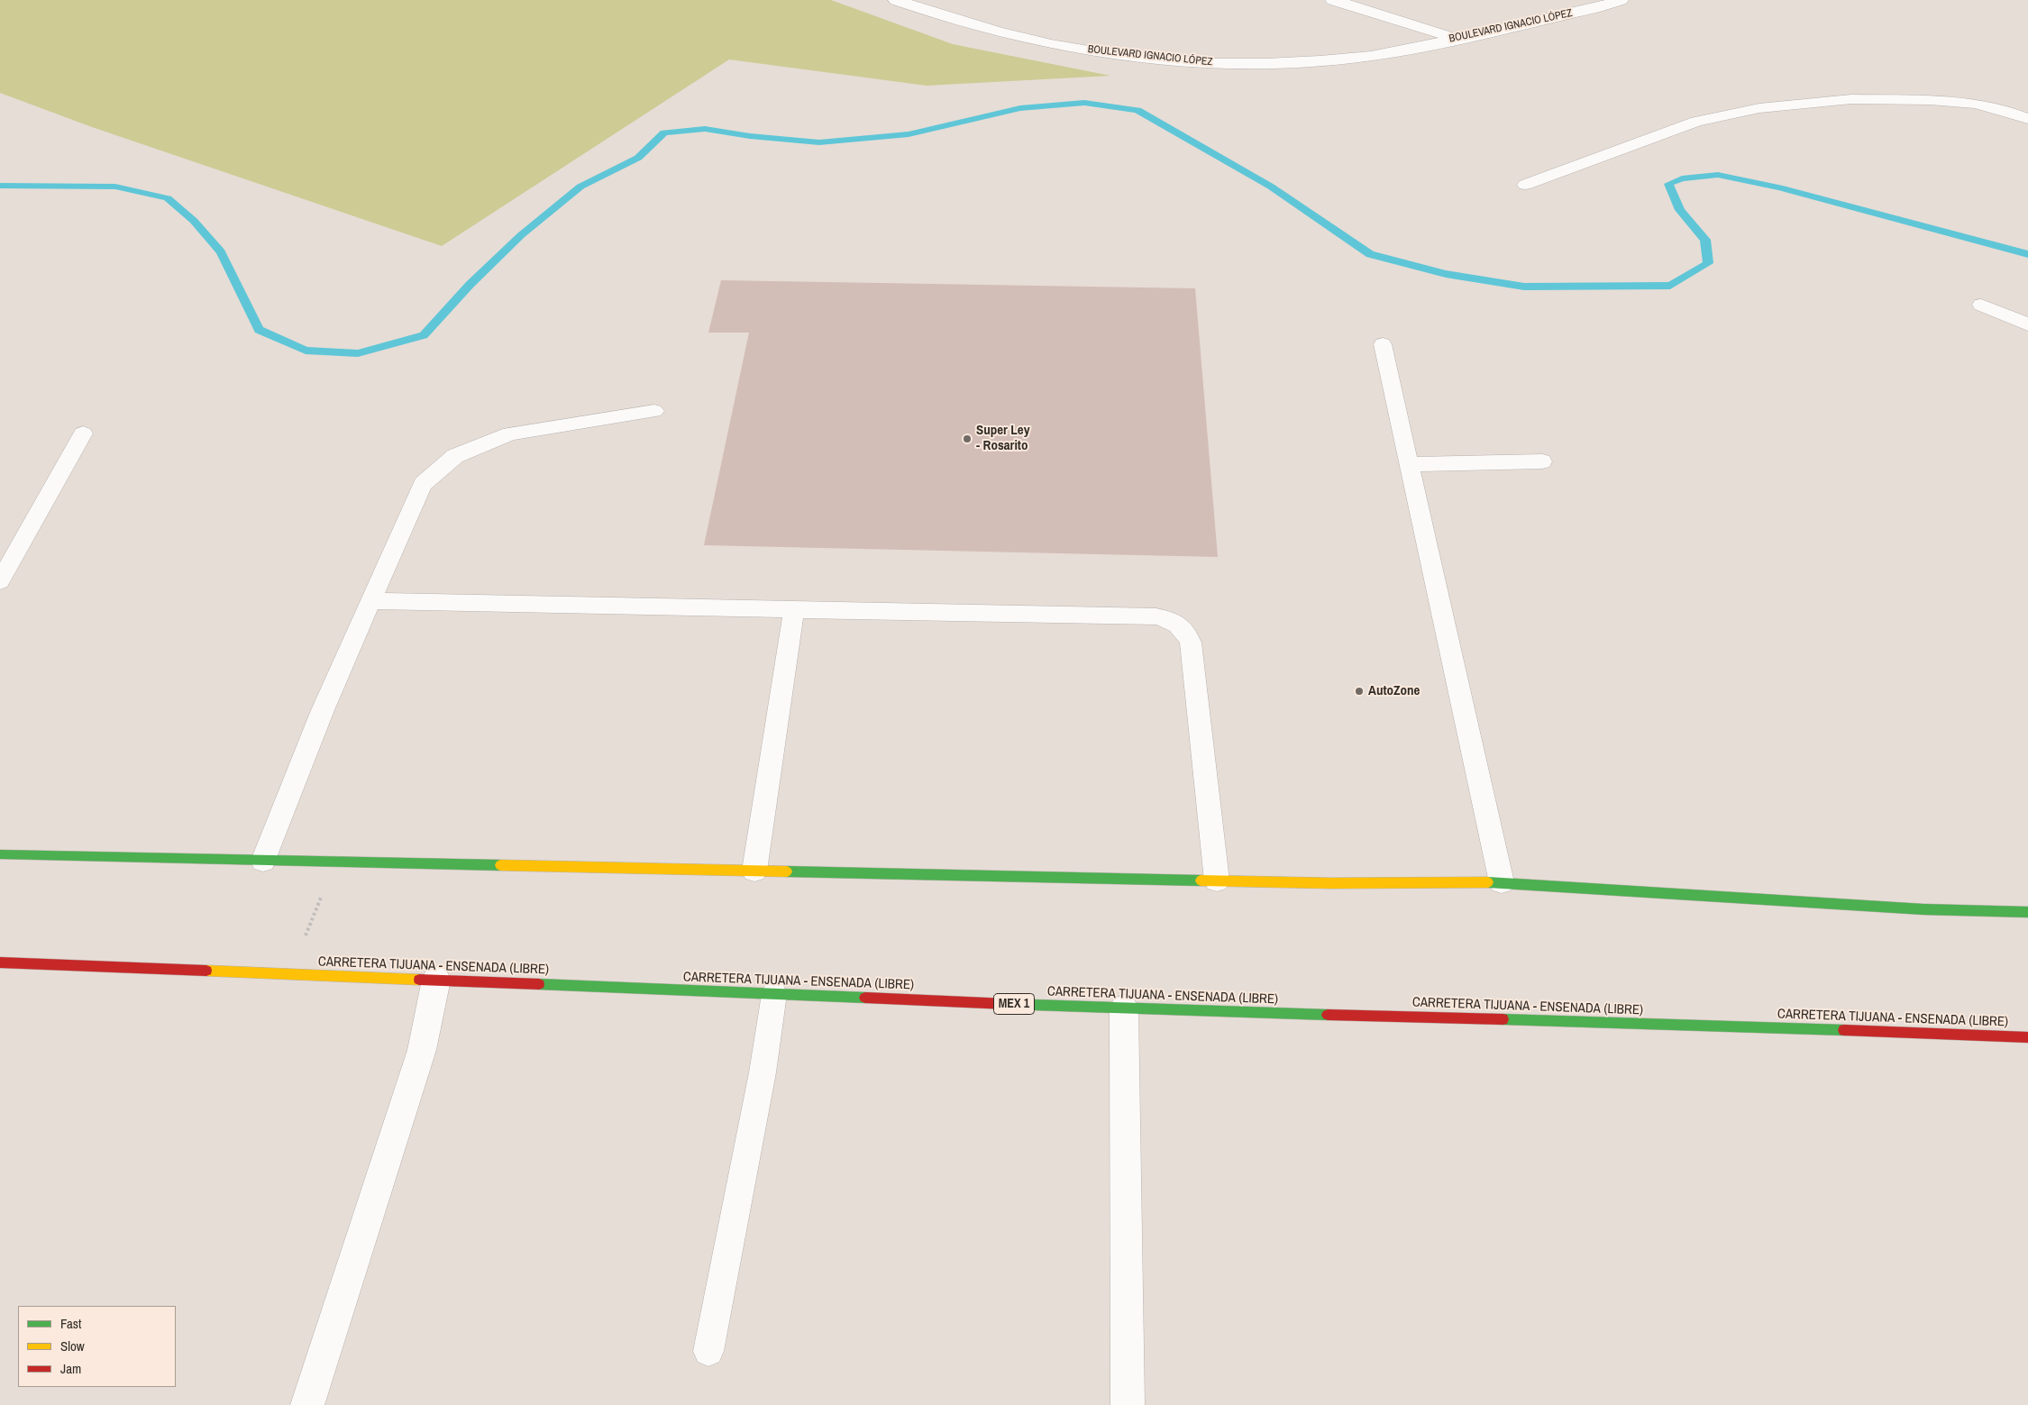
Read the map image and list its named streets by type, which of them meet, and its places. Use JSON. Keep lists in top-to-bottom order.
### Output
{
  "streets": {
    "highway": ["CARRETERA TIJUANA - ENSENADA (LIBRE)", "MEX 1"],
    "street": ["BOULEVARD IGNACIO LÓPEZ"]
  },
  "places": ["Super Ley - Rosarito", "AutoZone"],
  "legend": ["Fast", "Slow", "Jam"]
}
